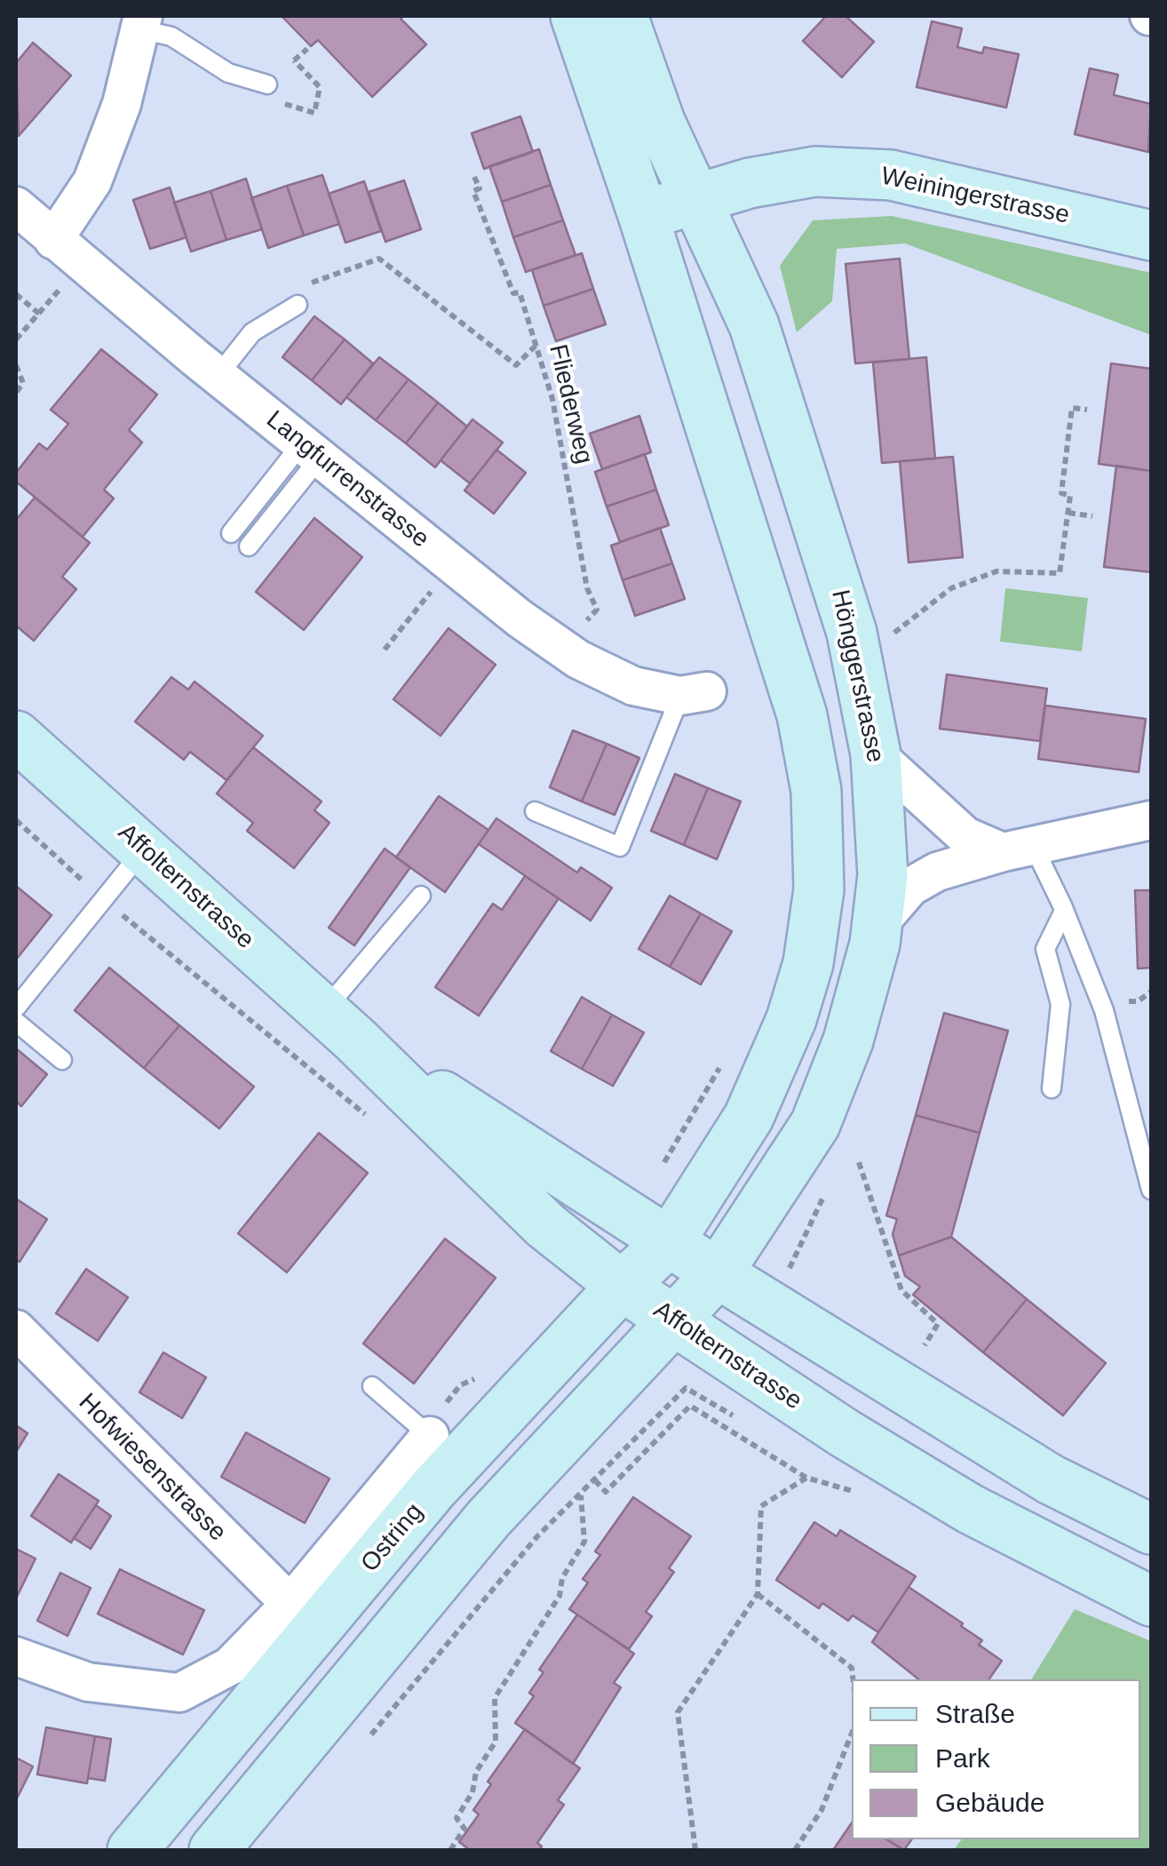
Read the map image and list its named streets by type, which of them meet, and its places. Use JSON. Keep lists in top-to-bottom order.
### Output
{
  "streets": {
    "main road": [
      "Weiningerstrasse",
      "Hönggerstrasse",
      "Affolternstrasse",
      "Ostring"
    ],
    "street": ["Langfurrenstrasse", "Hofwiesenstrasse"],
    "path": ["Fliederweg"]
  },
  "crossings": [
    ["Weiningerstrasse", "Hönggerstrasse"],
    ["Hönggerstrasse", "Affolternstrasse"],
    ["Affolternstrasse", "Ostring"]
  ],
  "legend": ["Straße", "Park", "Gebäude"]
}
